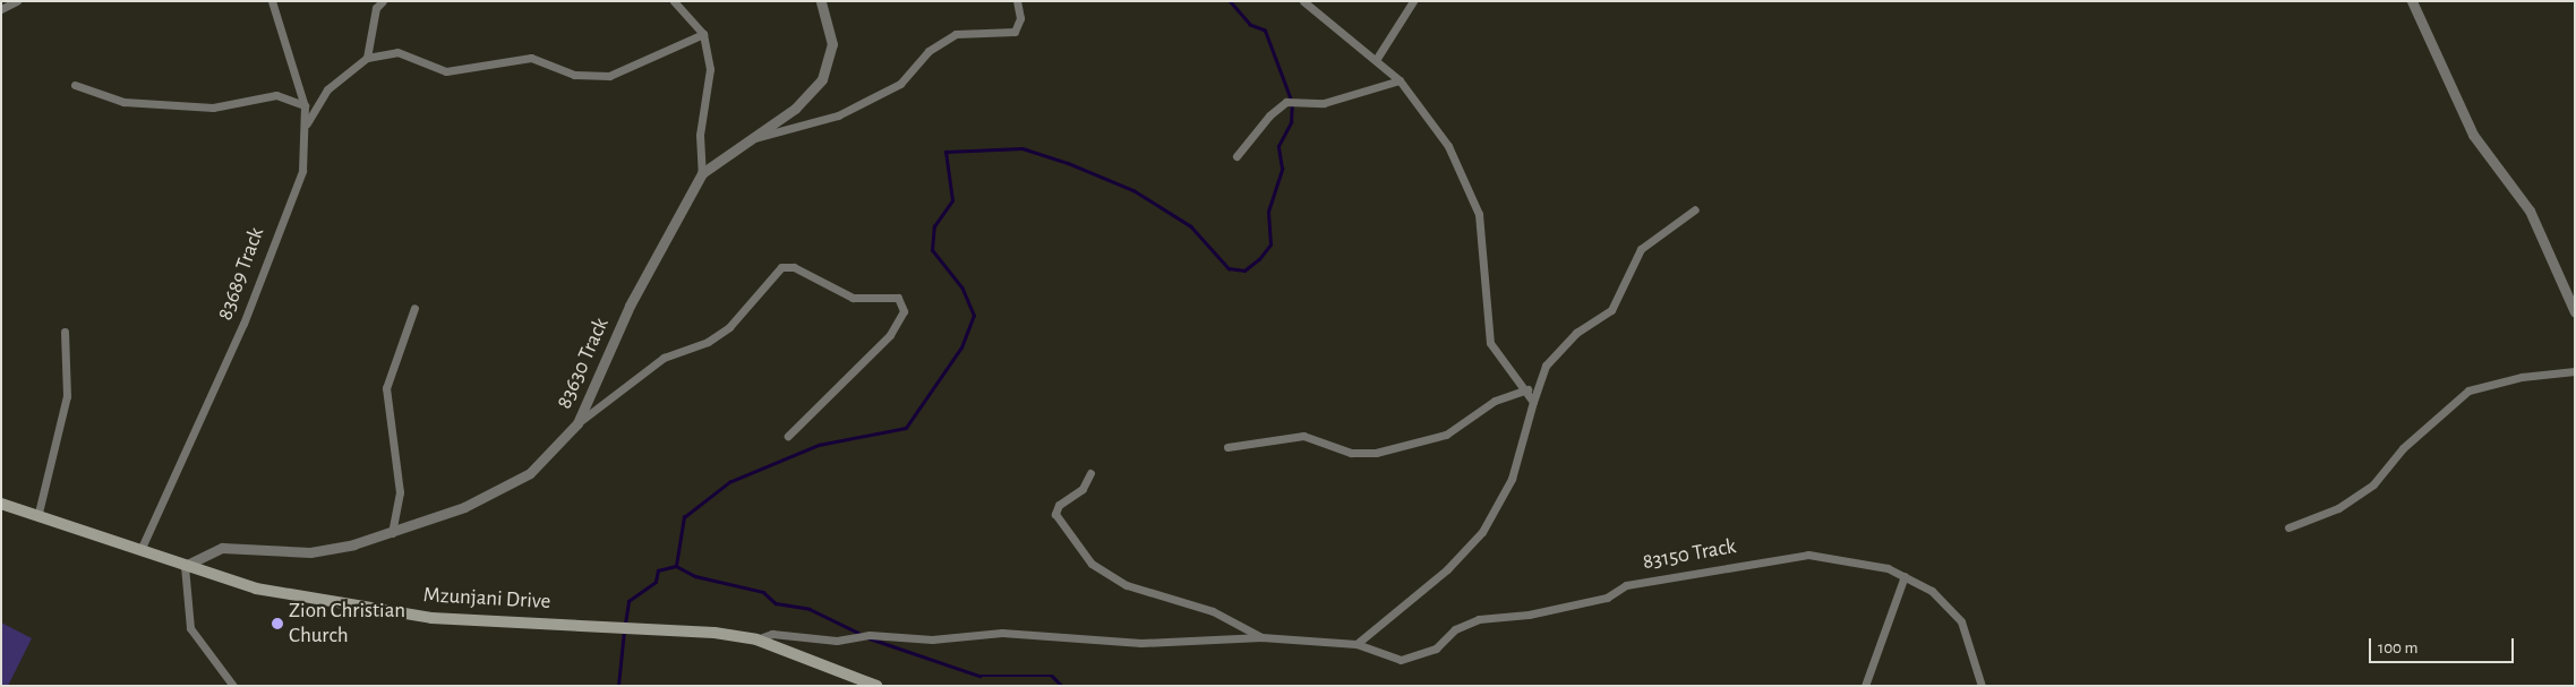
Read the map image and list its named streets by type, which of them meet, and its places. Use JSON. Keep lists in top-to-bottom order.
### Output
{
  "streets": {
    "main road": ["Mzunjani Drive"],
    "street": ["83689 Track", "83630 Track", "83150 Track"]
  },
  "crossings": [
    ["83689 Track", "Mzunjani Drive"],
    ["83630 Track", "Mzunjani Drive"]
  ],
  "places": ["Zion Christian Church"],
  "scale_bar": "100 m"
}
